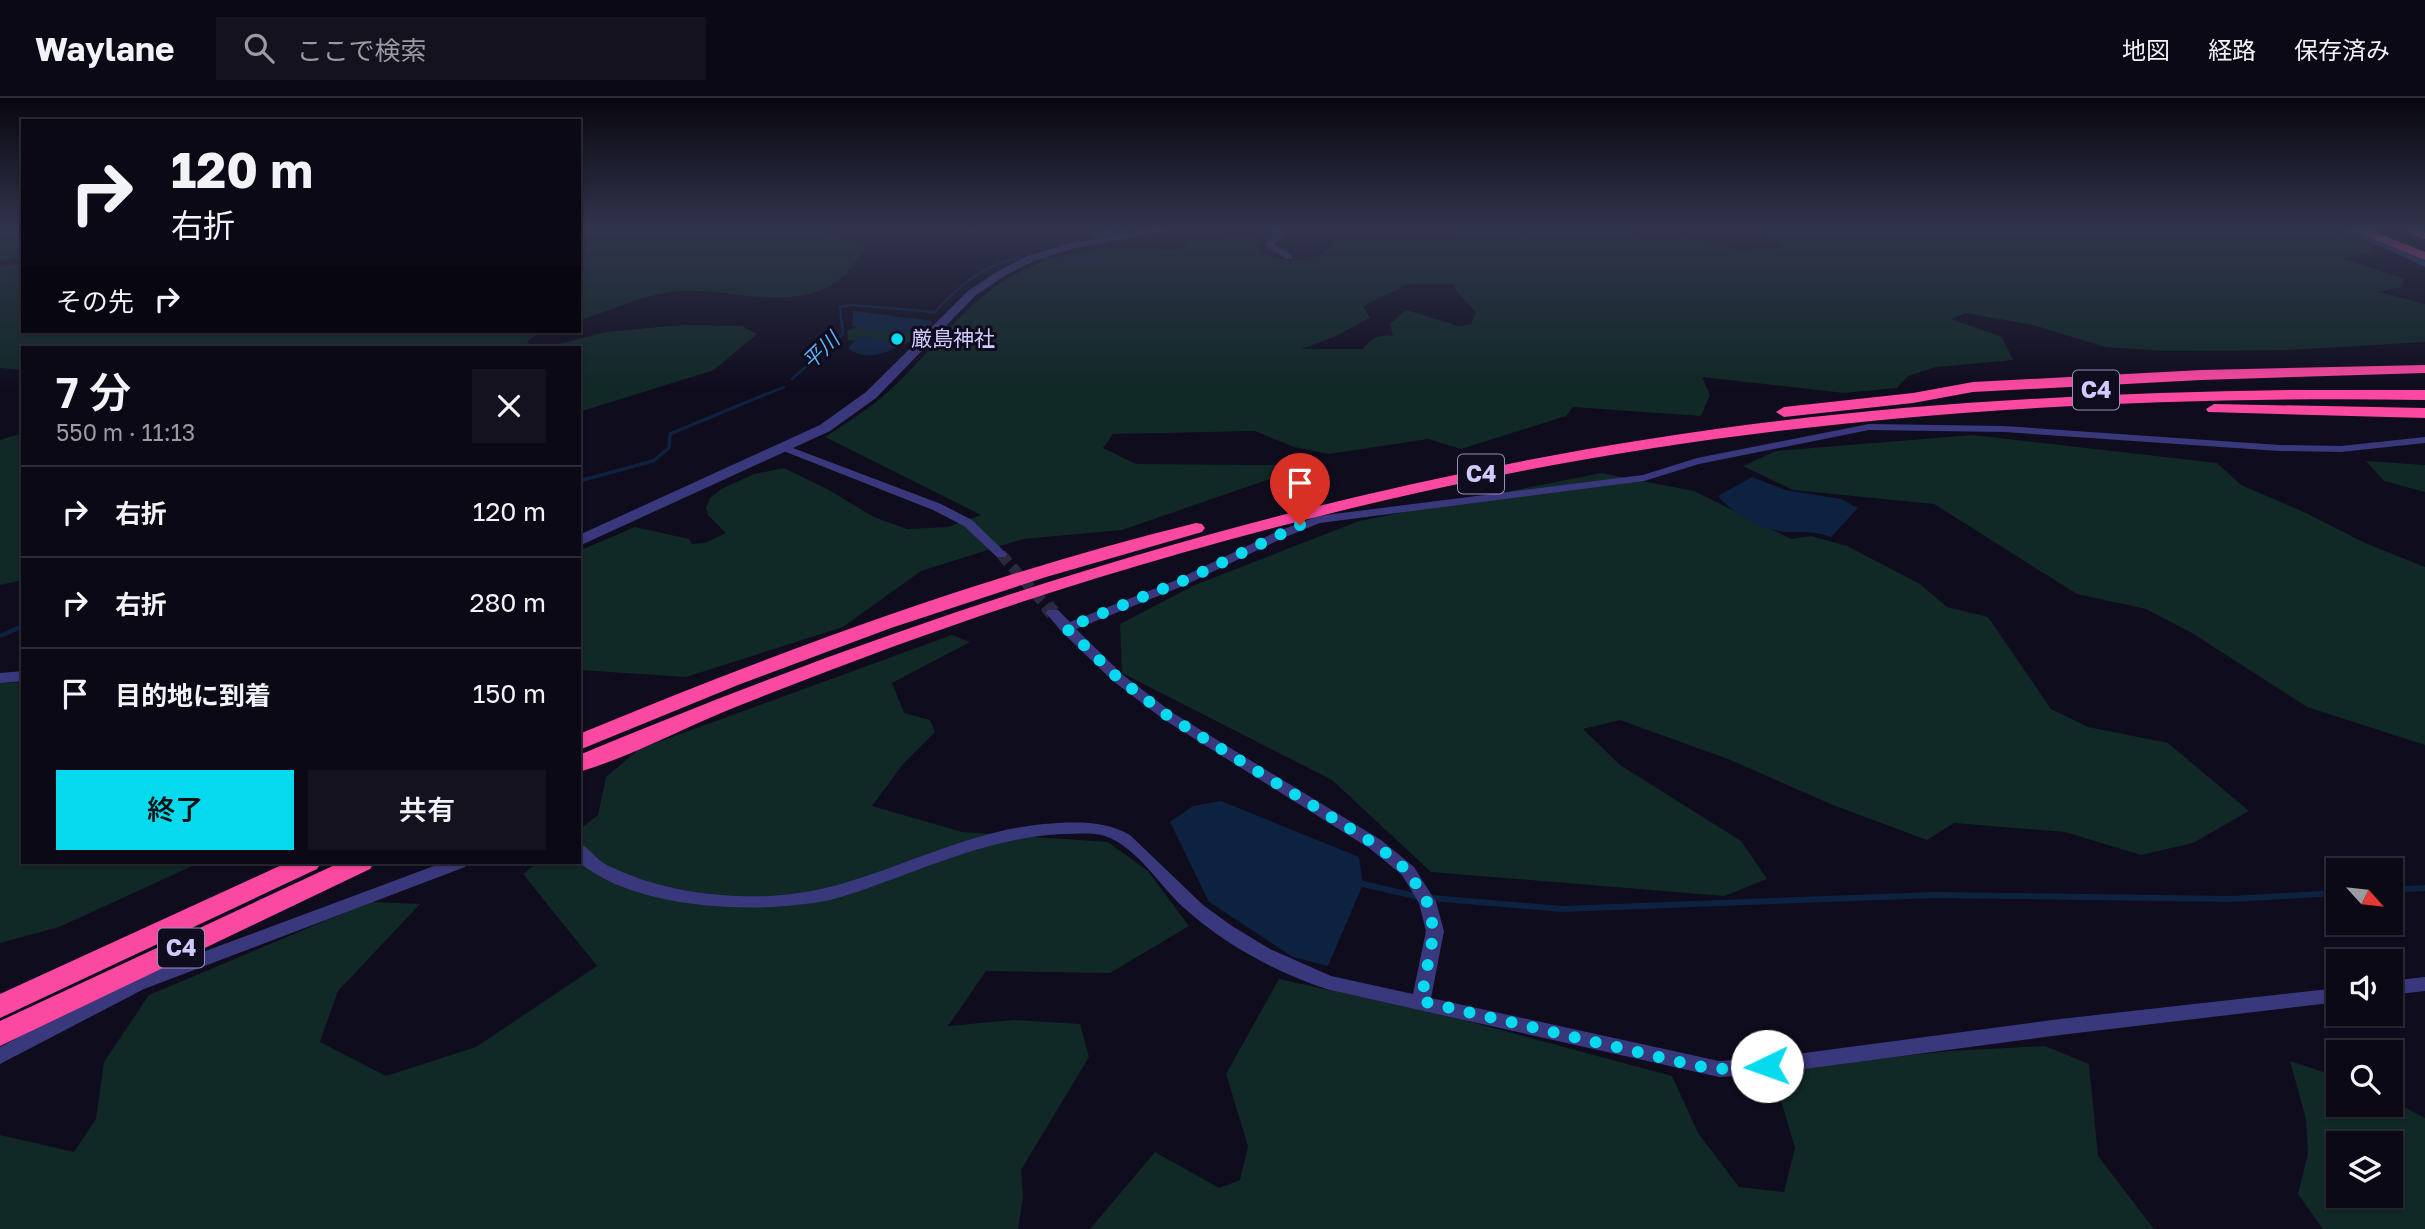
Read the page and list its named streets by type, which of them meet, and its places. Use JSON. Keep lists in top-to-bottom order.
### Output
{
  "streets": {
    "highway": ["C4"]
  },
  "water": ["平川"],
  "places": ["厳島神社"],
  "north": "bottom right",
  "page": {
    "header": "Waylane",
    "search": "ここで検索",
    "nav": ["地図", "経路", "保存済み"],
    "turn": ["120 m", "右折"],
    "then": "その先",
    "heading": ["7 分", "550 m · 11:13"],
    "list": [
      {
        "name": "右折",
        "value": "120 m"
      },
      {
        "name": "右折",
        "value": "280 m"
      },
      {
        "name": "目的地に到着",
        "value": "150 m"
      }
    ],
    "buttons": ["終了", "共有"]
  }
}
